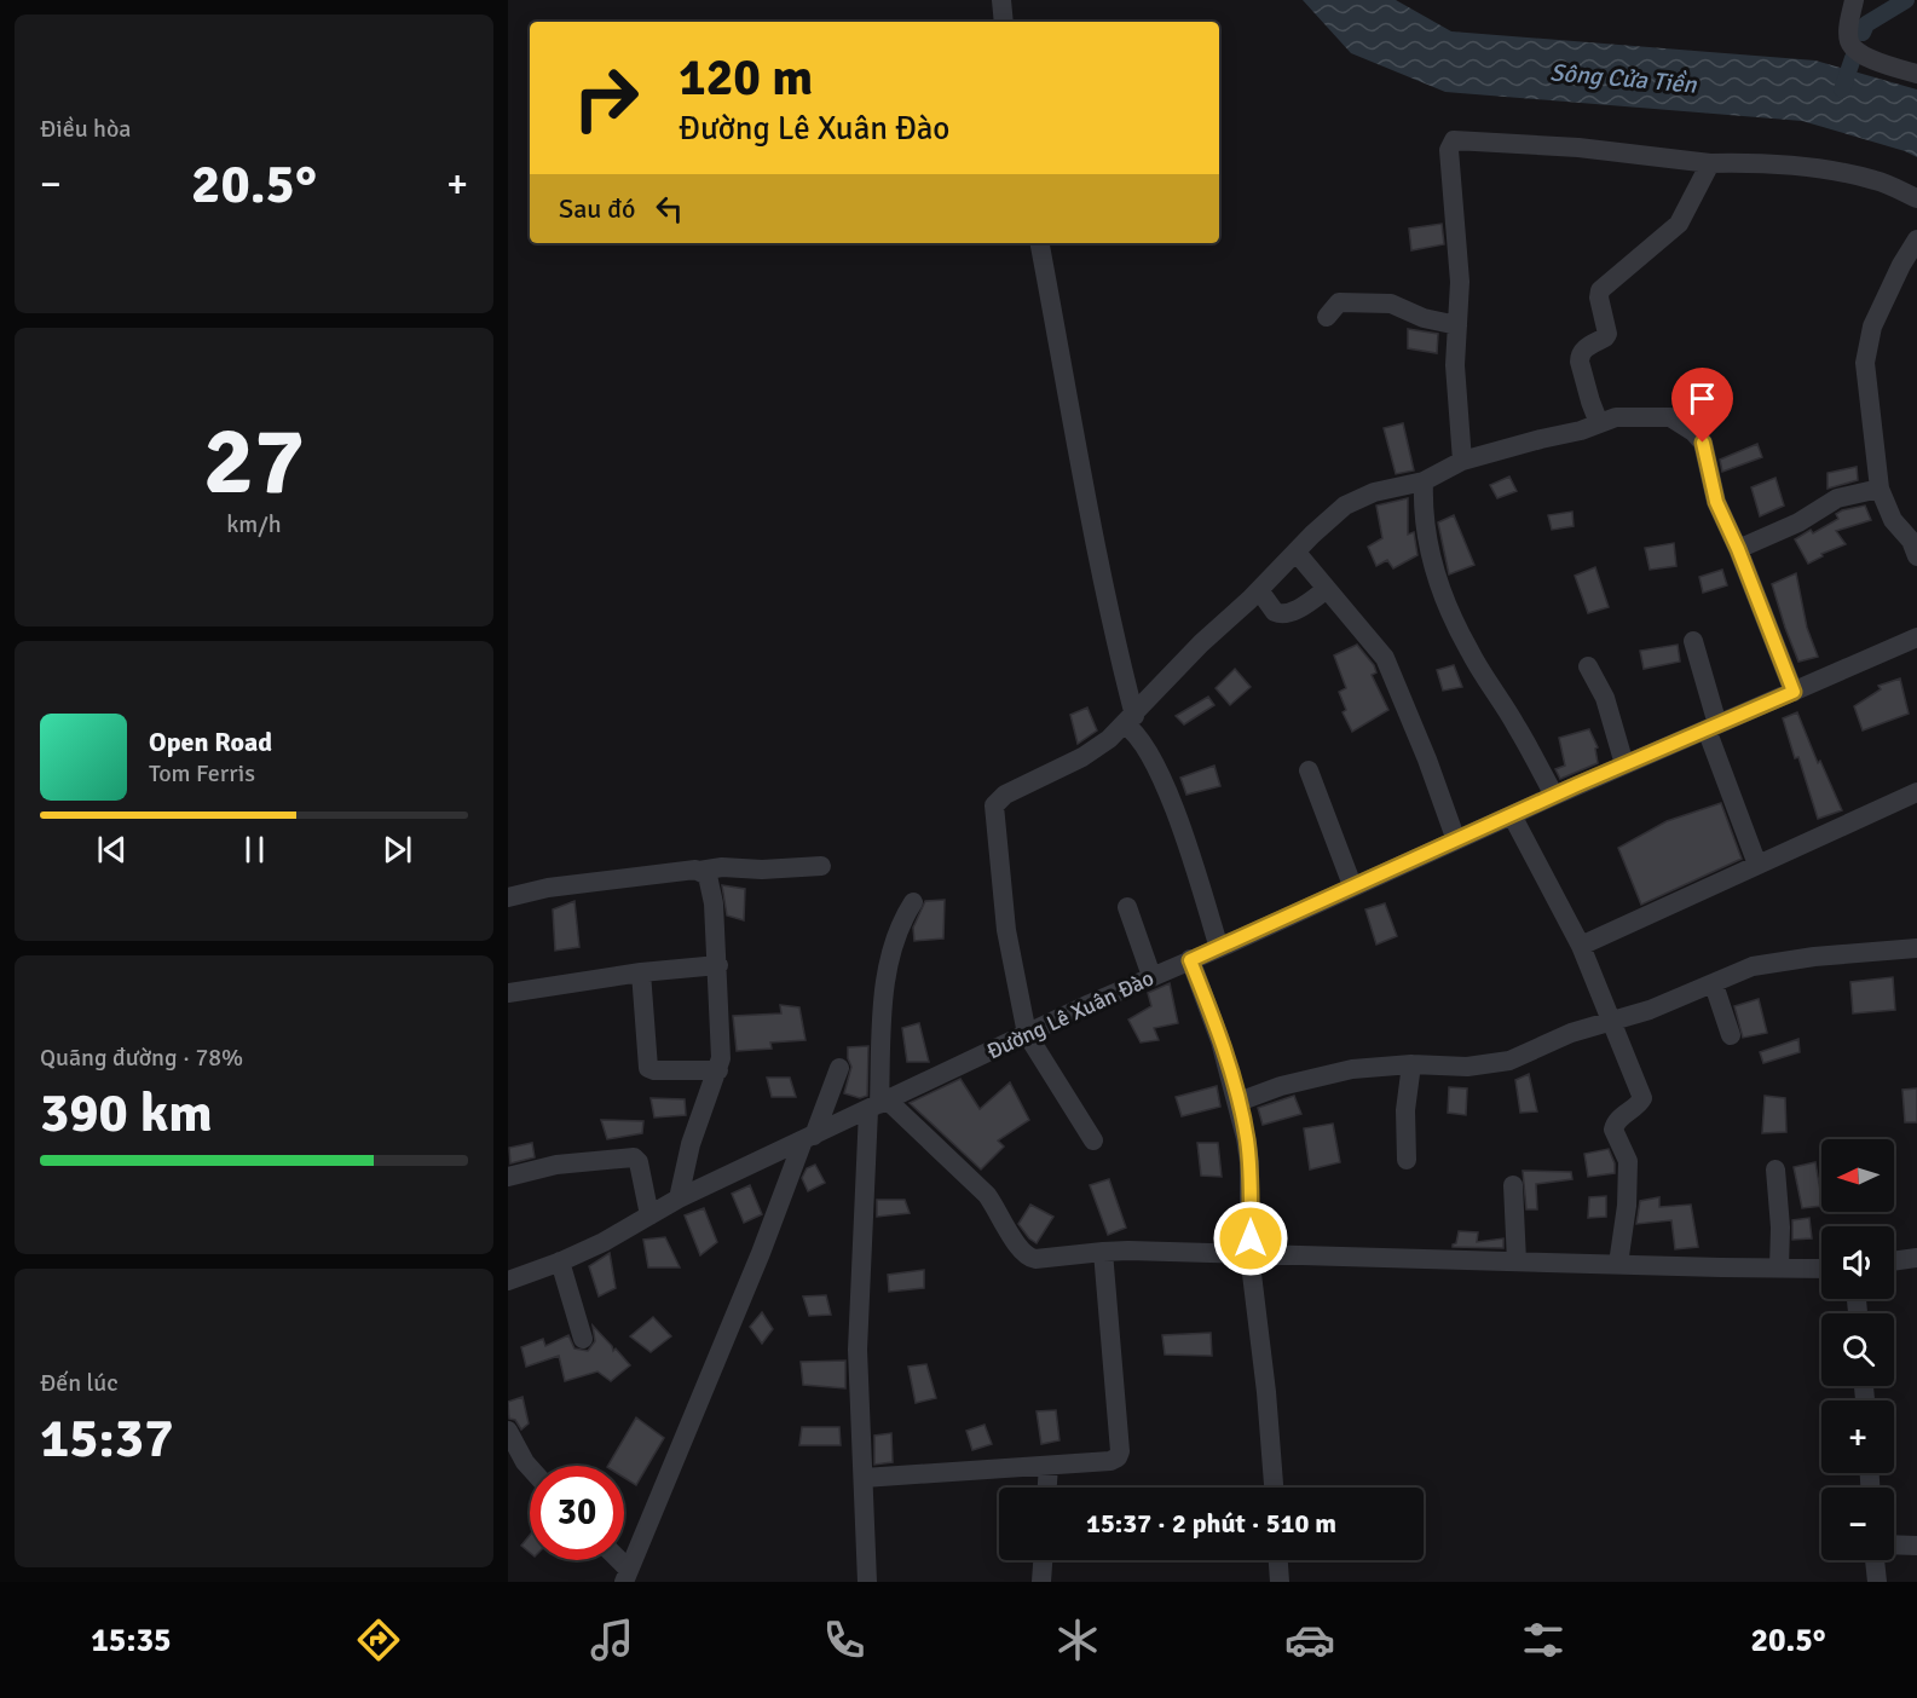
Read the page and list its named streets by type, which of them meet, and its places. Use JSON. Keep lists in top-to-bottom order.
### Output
{
  "streets": {
    "street": ["Đường Lê Xuân Đào"]
  },
  "water": ["Sông Cửa Tiền"],
  "north": "left",
  "page": {
    "tile": [
      "Điều hòa",
      ["27", "km/h"],
      ["Quãng đường · 78%", "390 km"],
      ["Đến lúc", "15:37"]
    ],
    "turn": ["120 m", "Đường Lê Xuân Đào"],
    "heat": ["−", "20.5°", "+"],
    "then": "Sau đó",
    "song": ["Open Road", "Tom Ferris"],
    "map_buttons": ["+", "−"],
    "limit": "30",
    "trip": "15:37 · 2 phút · 510 m",
    "tabs": ["15:35", "20.5°"]
  }
}
